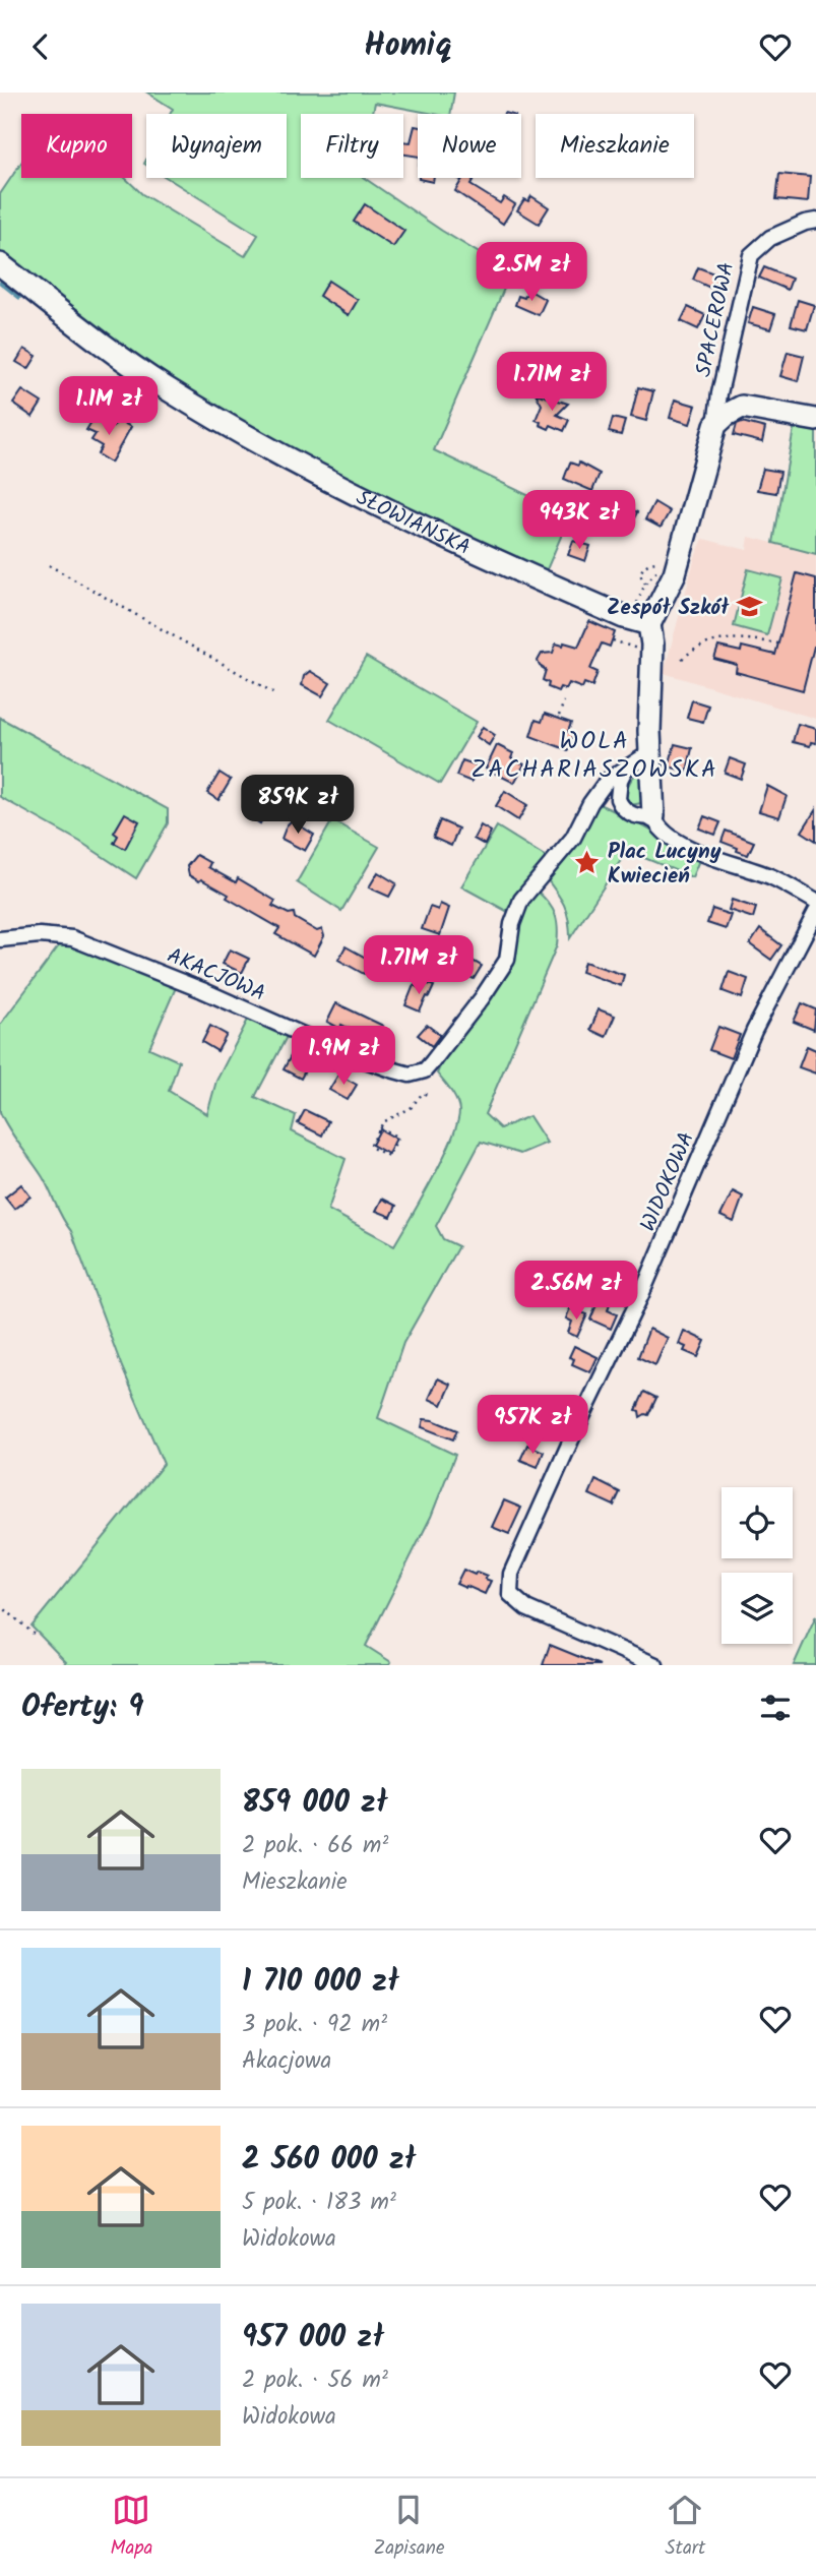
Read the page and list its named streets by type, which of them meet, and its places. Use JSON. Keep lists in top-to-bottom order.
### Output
{
  "streets": {
    "street": [
      "SPACEROWA",
      "SŁOWIAŃSKA",
      "AKACJOWA",
      "WIDOKOWA"
    ]
  },
  "districts": ["WOLA ZACHARIASZOWSKA"],
  "places": {
    "school or university": ["Zespół Szkół"],
    "place": ["Plac Lucyny Kwiecień"]
  },
  "page": {
    "header": "Homiq",
    "chip": [
      "Kupno",
      "Wynajem",
      "Filtry",
      "Nowe",
      "Mieszkanie"
    ],
    "price": [
      "2.5M zł",
      "1.71M zł",
      "1.1M zł",
      "943K zł",
      "859K zł",
      "1.71M zł",
      "1.9M zł",
      "2.56M zł",
      "957K zł"
    ],
    "heading": "Oferty: 9",
    "list": [
      {
        "name": "859 000 zł",
        "note": "2 pok. · 66 m² · Mieszkanie"
      },
      {
        "name": "1 710 000 zł",
        "note": "3 pok. · 92 m² · Akacjowa"
      },
      {
        "name": "2 560 000 zł",
        "note": "5 pok. · 183 m² · Widokowa"
      },
      {
        "name": "957 000 zł",
        "note": "2 pok. · 56 m² · Widokowa"
      }
    ],
    "tabs": ["Mapa", "Zapisane", "Start"]
  }
}
